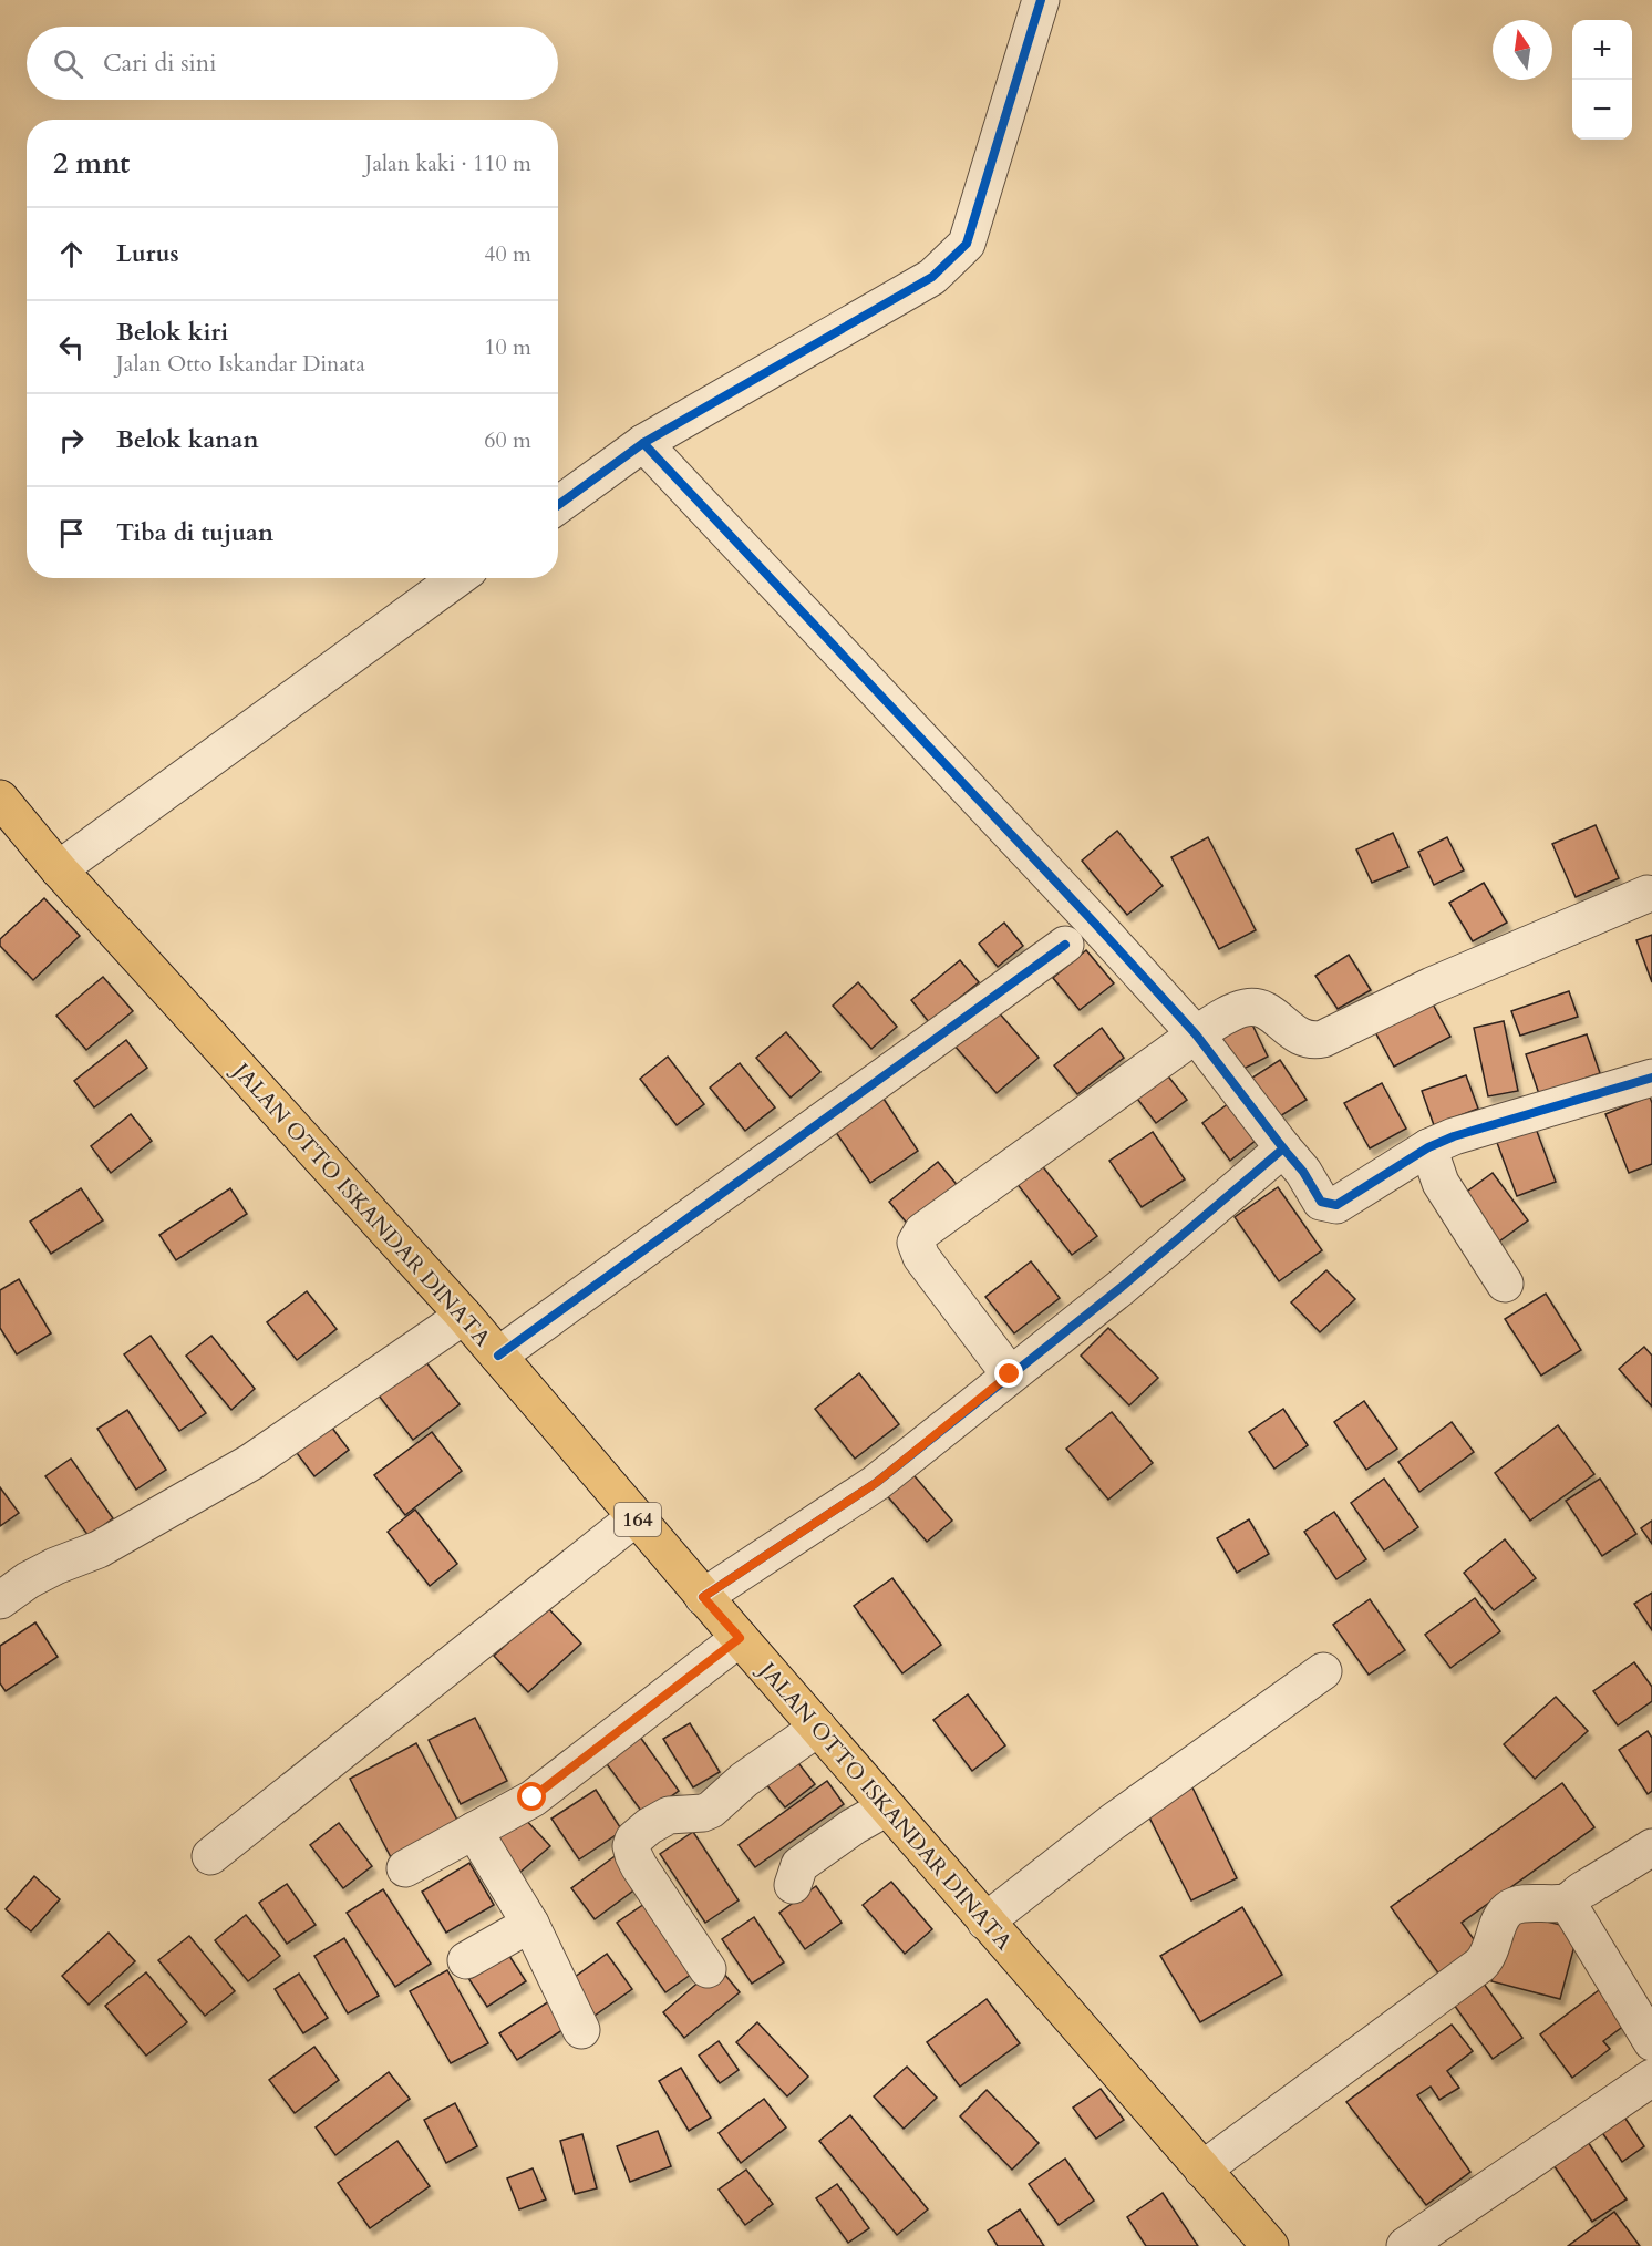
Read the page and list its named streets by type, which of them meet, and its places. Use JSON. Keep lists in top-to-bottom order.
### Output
{
  "streets": {
    "main road": ["JALAN OTTO ISKANDAR DINATA", "164"]
  },
  "north": "top",
  "page": {
    "map_buttons": ["+", "−"],
    "search": "Cari di sini",
    "heading": ["2 mnt", "Jalan kaki · 110 m"],
    "list": [
      ["Lurus", "40 m"],
      ["Belok kiri", "Jalan Otto Iskandar Dinata", "10 m"],
      ["Belok kanan", "60 m"],
      "Tiba di tujuan"
    ]
  }
}
